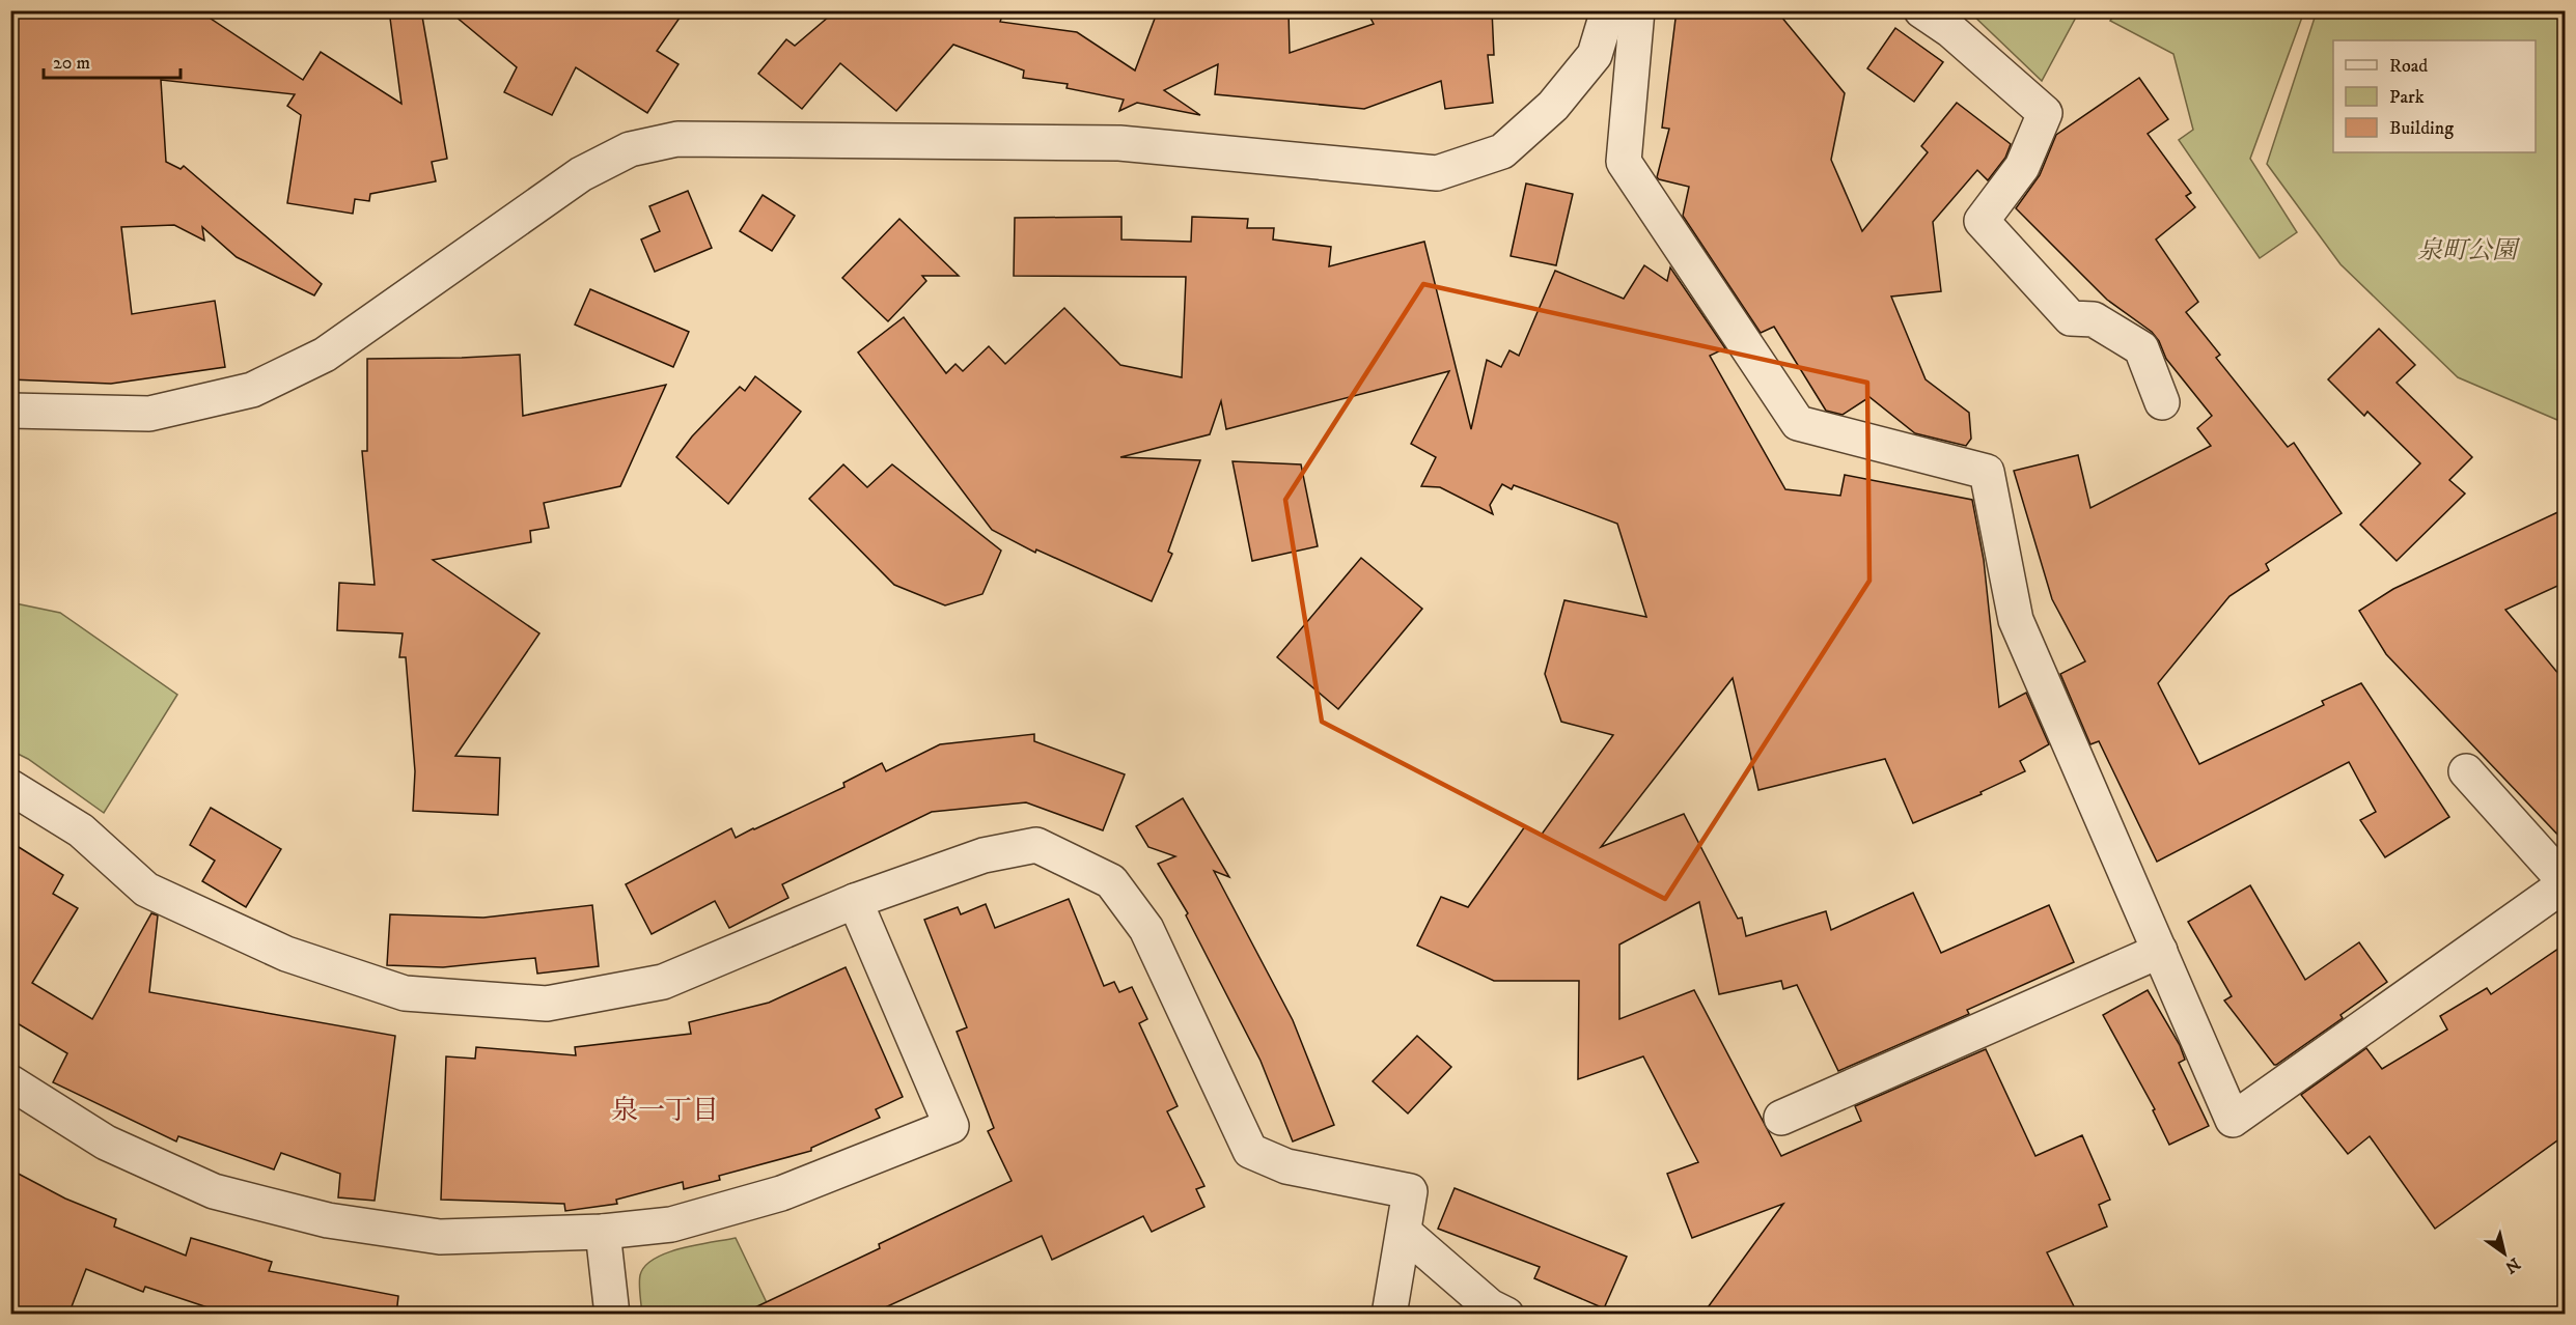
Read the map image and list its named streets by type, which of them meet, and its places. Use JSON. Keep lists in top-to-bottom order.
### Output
{
  "districts": ["泉一丁目"],
  "parks": ["泉町公園"],
  "legend": ["Road", "Park", "Building"],
  "scale_bar": "20 m",
  "north": "bottom right"
}
